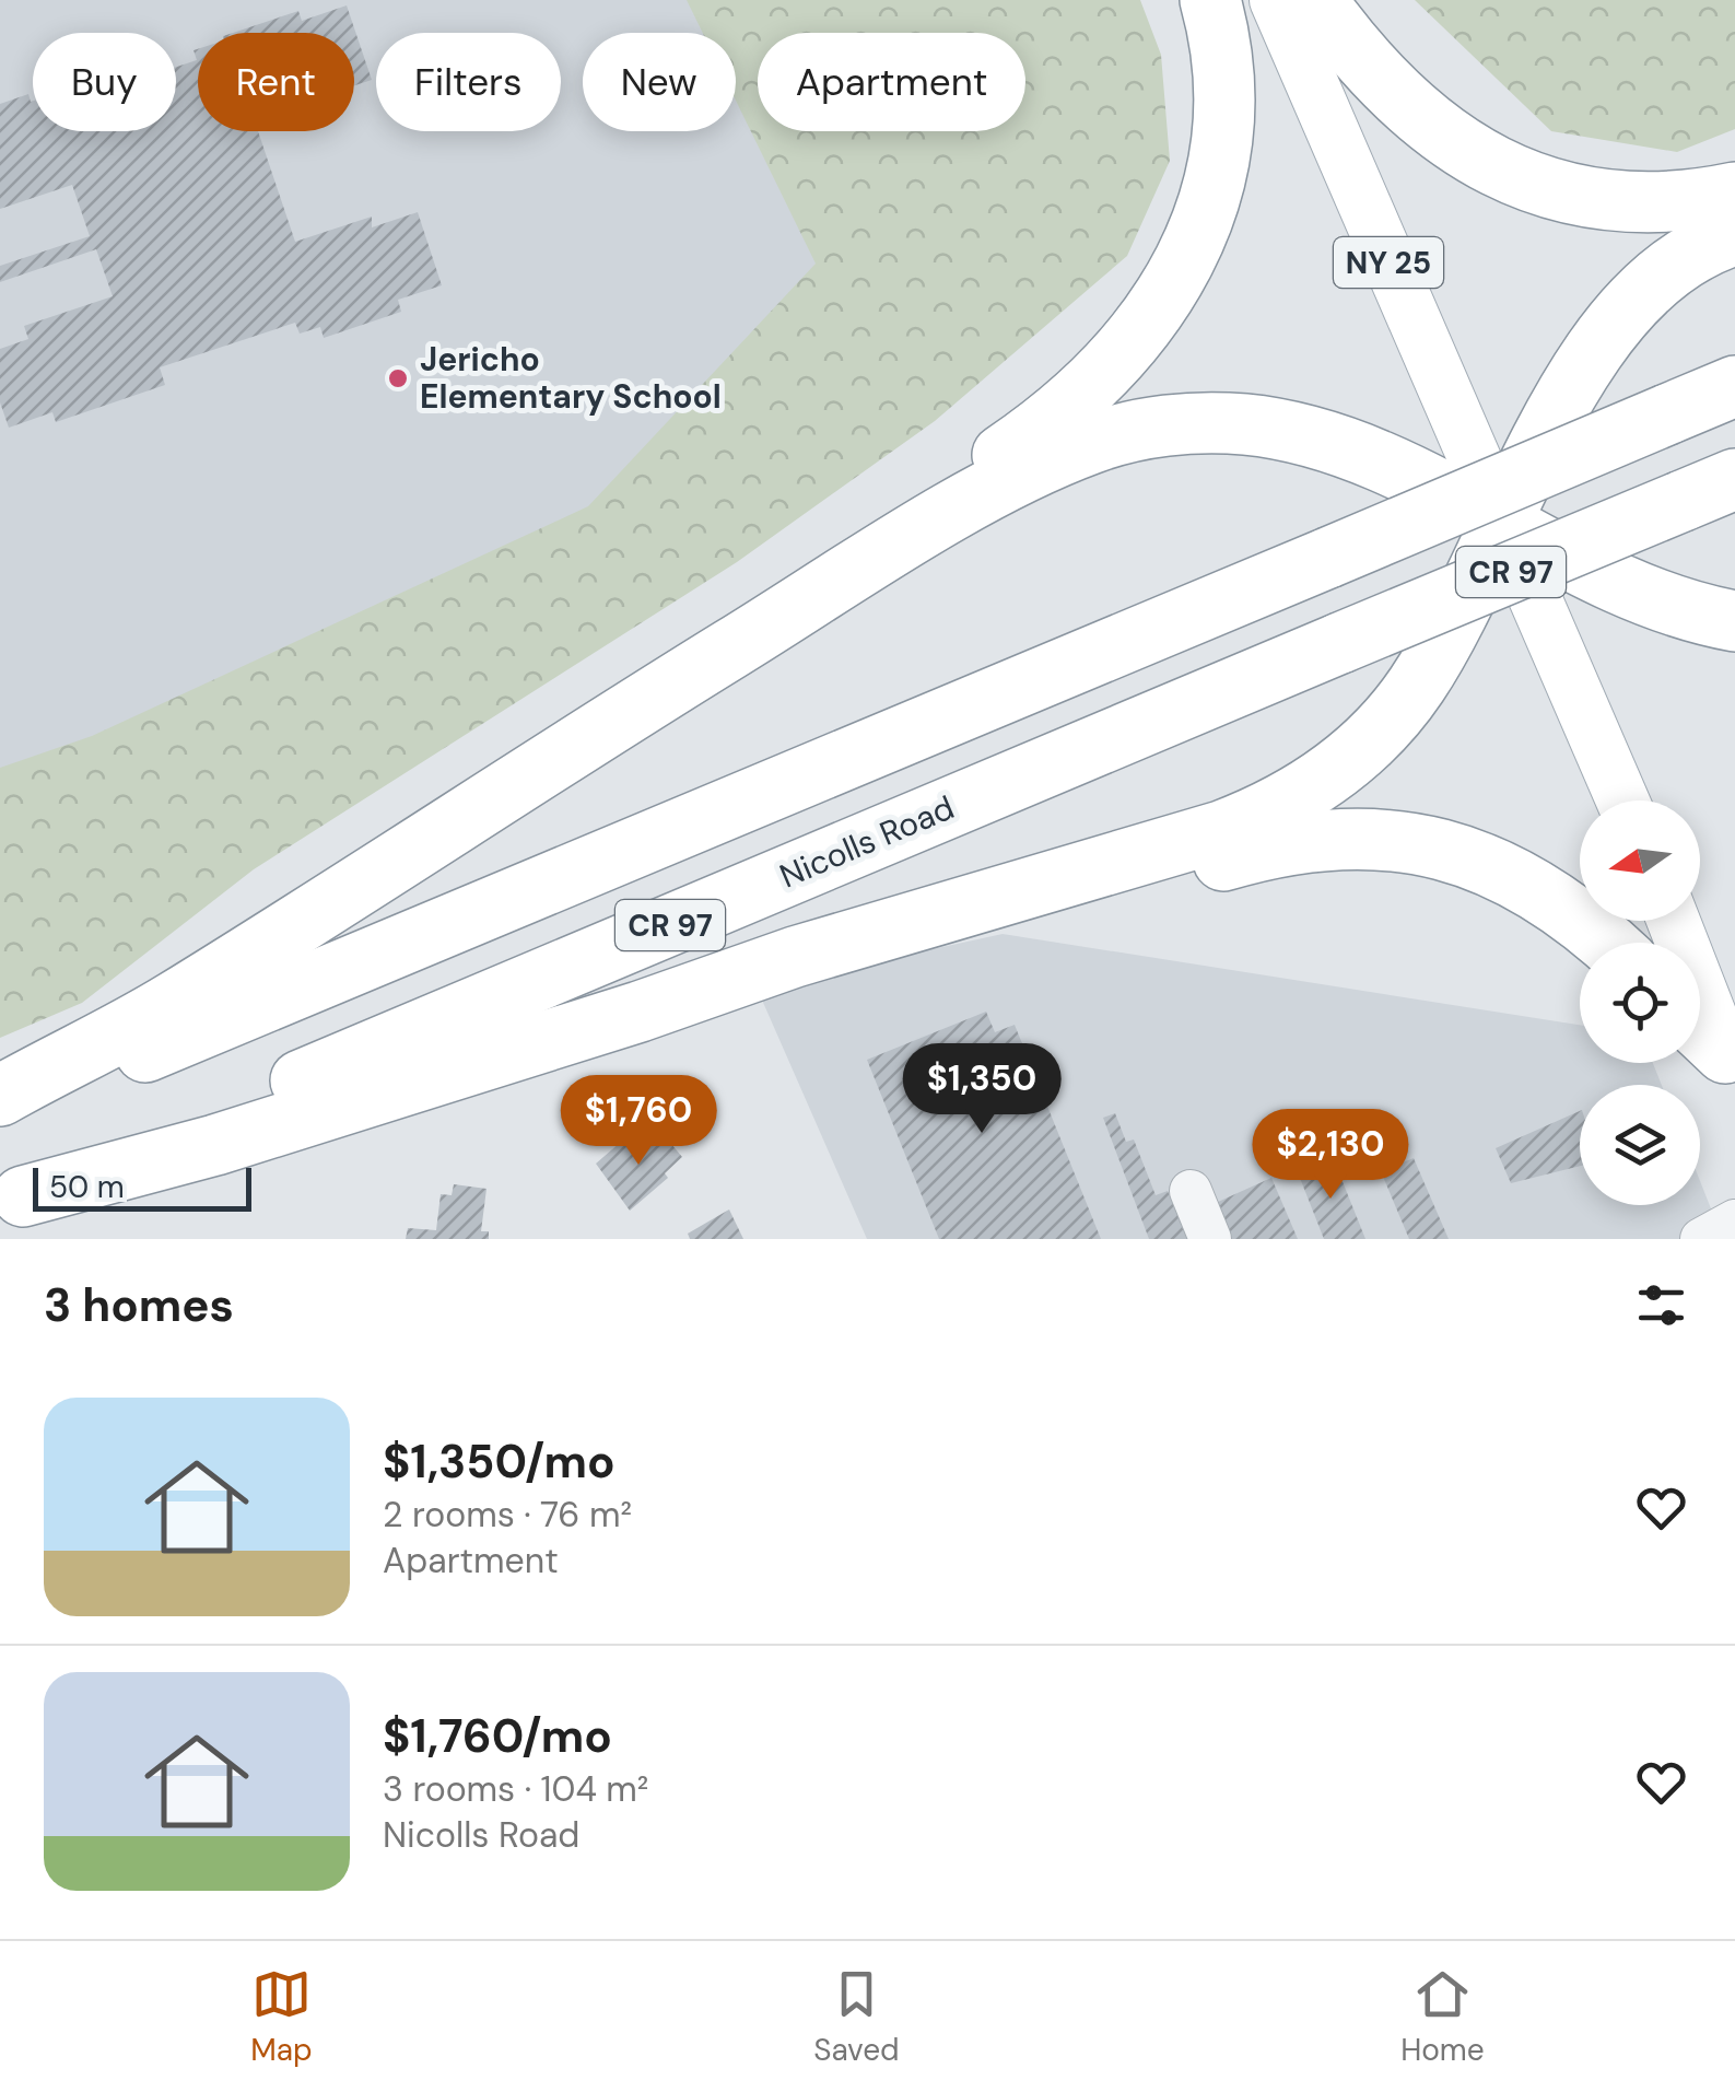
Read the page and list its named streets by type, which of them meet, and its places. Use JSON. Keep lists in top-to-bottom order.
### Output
{
  "streets": {
    "highway": ["CR 97", "Nicolls Road"],
    "main road": ["NY 25"]
  },
  "places": ["Jericho Elementary School"],
  "scale_bar": "50 m",
  "north": "left",
  "page": {
    "chip": [
      "Buy",
      "Rent",
      "Filters",
      "New",
      "Apartment"
    ],
    "price": ["$1,350", "$1,760", "$2,130"],
    "scale": "50 m",
    "heading": "3 homes",
    "list": [
      {
        "name": "$1,350/mo",
        "note": "2 rooms · 76 m² · Apartment"
      },
      {
        "name": "$1,760/mo",
        "note": "3 rooms · 104 m² · Nicolls Road"
      }
    ],
    "tabs": ["Map", "Saved", "Home"]
  }
}
